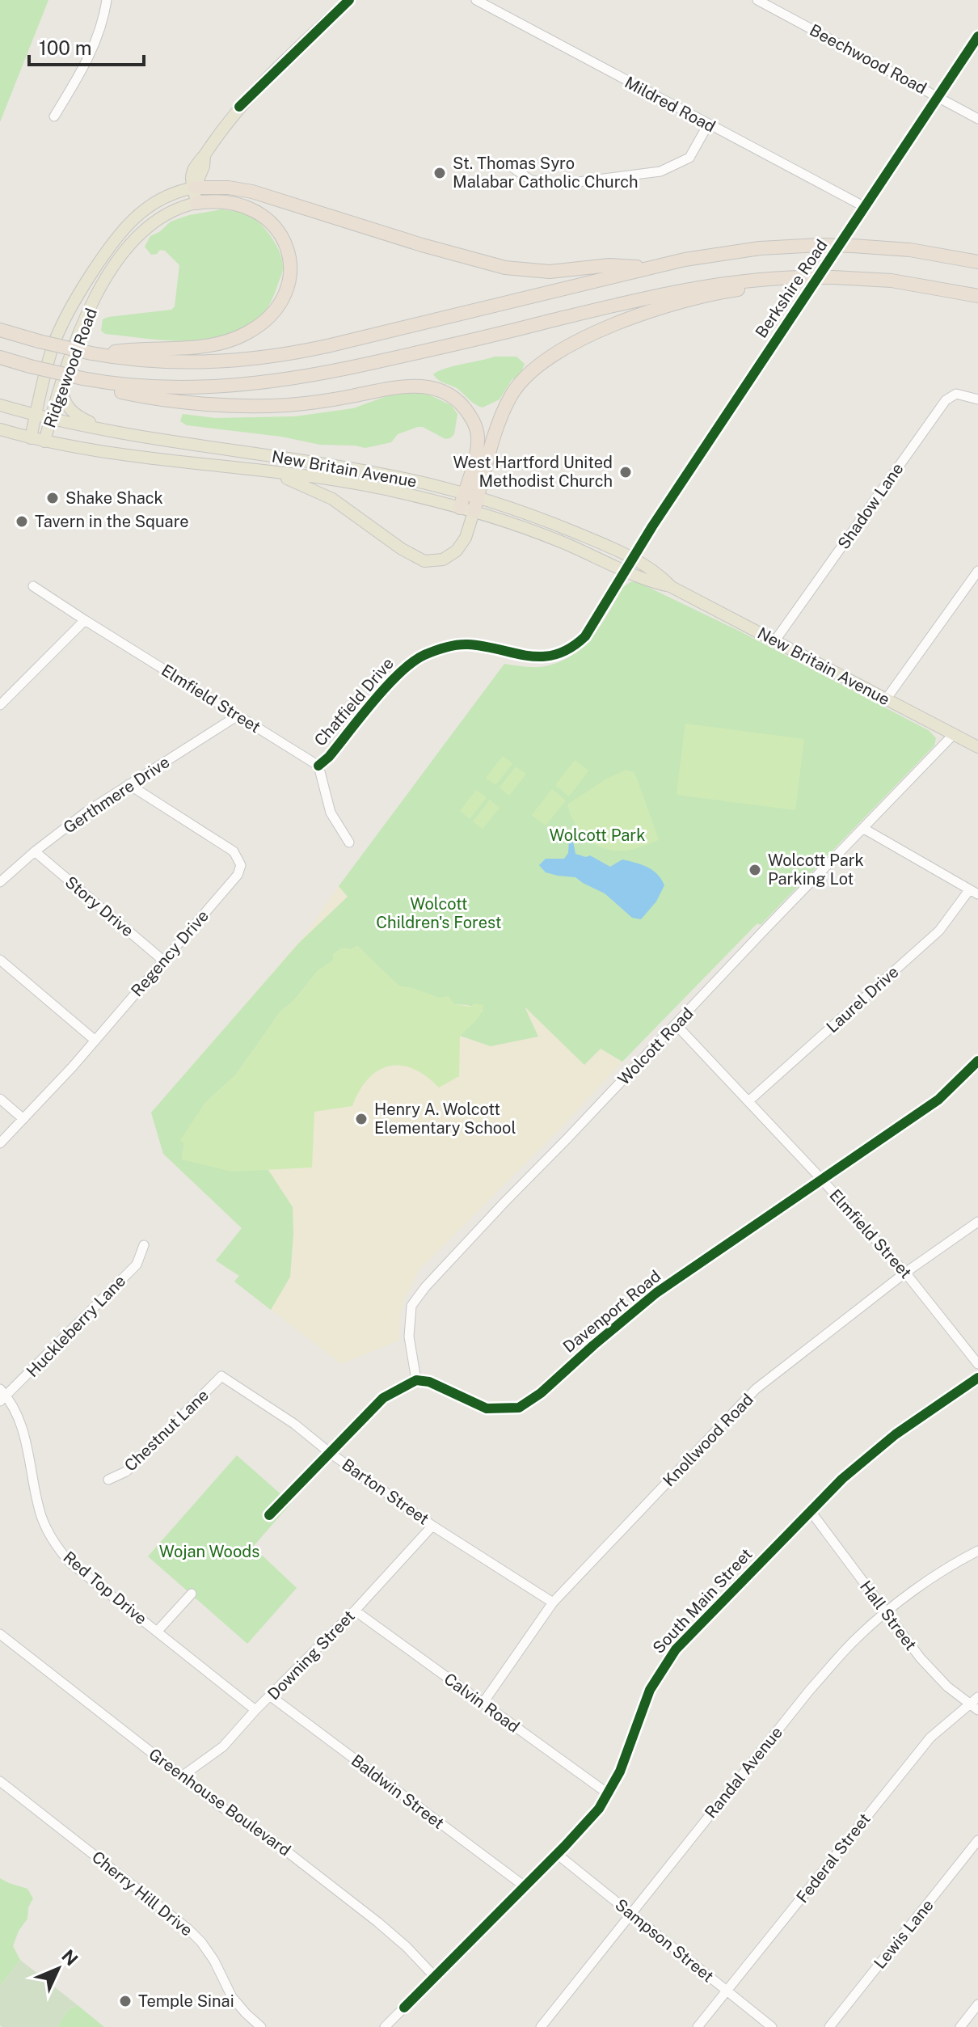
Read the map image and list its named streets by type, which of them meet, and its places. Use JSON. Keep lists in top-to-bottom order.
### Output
{
  "streets": {
    "main road": ["Ridgewood Road", "New Britain Avenue"],
    "street": [
      "Beechwood Road",
      "Mildred Road",
      "Berkshire Road",
      "Shadow Lane",
      "Elmfield Street",
      "Chatfield Drive",
      "Gerthmere Drive",
      "Story Drive",
      "Regency Drive",
      "Laurel Drive",
      "Wolcott Road",
      "Davenport Road",
      "Huckleberry Lane",
      "Chestnut Lane",
      "Knollwood Road",
      "Barton Street",
      "Red Top Drive",
      "South Main Street",
      "Hall Street",
      "Downing Street",
      "Calvin Road",
      "Randal Avenue",
      "Baldwin Street",
      "Greenhouse Boulevard",
      "Federal Street",
      "Cherry Hill Drive",
      "Lewis Lane",
      "Sampson Street"
    ]
  },
  "crossings": [
    ["Beechwood Road", "Berkshire Road"],
    ["Mildred Road", "Berkshire Road"],
    ["Berkshire Road", "New Britain Avenue"],
    ["Berkshire Road", "Chatfield Drive"],
    ["Ridgewood Road", "New Britain Avenue"],
    ["New Britain Avenue", "Shadow Lane"],
    ["New Britain Avenue", "Chatfield Drive"],
    ["New Britain Avenue", "Wolcott Road"],
    ["Elmfield Street", "Chatfield Drive"],
    ["Elmfield Street", "Gerthmere Drive"],
    ["Elmfield Street", "Laurel Drive"],
    ["Elmfield Street", "Wolcott Road"],
    ["Elmfield Street", "Davenport Road"],
    ["Elmfield Street", "Knollwood Road"],
    ["Gerthmere Drive", "Story Drive"],
    ["Gerthmere Drive", "Regency Drive"],
    ["Story Drive", "Regency Drive"],
    ["Wolcott Road", "Davenport Road"],
    ["Huckleberry Lane", "Red Top Drive"],
    ["Chestnut Lane", "Barton Street"],
    ["Knollwood Road", "Barton Street"],
    ["Knollwood Road", "Calvin Road"],
    ["Barton Street", "Downing Street"],
    ["Red Top Drive", "Downing Street"],
    ["South Main Street", "Hall Street"],
    ["South Main Street", "Calvin Road"],
    ["South Main Street", "Baldwin Street"],
    ["South Main Street", "Greenhouse Boulevard"],
    ["South Main Street", "Sampson Street"],
    ["Hall Street", "Randal Avenue"],
    ["Hall Street", "Federal Street"],
    ["Downing Street", "Calvin Road"],
    ["Downing Street", "Baldwin Street"],
    ["Downing Street", "Greenhouse Boulevard"],
    ["Randal Avenue", "Sampson Street"],
    ["Federal Street", "Sampson Street"]
  ],
  "parks": ["Wolcott Park", "Wolcott Children's Forest", "Wojan Woods"],
  "places": [
    "St. Thomas Syro Malabar Catholic Church",
    "West Hartford United Methodist Church",
    "Shake Shack",
    "Tavern in the Square",
    "Wolcott Park Parking Lot",
    "Henry A. Wolcott Elementary School",
    "Temple Sinai"
  ],
  "scale_bar": "100 m",
  "north": "top right"
}
